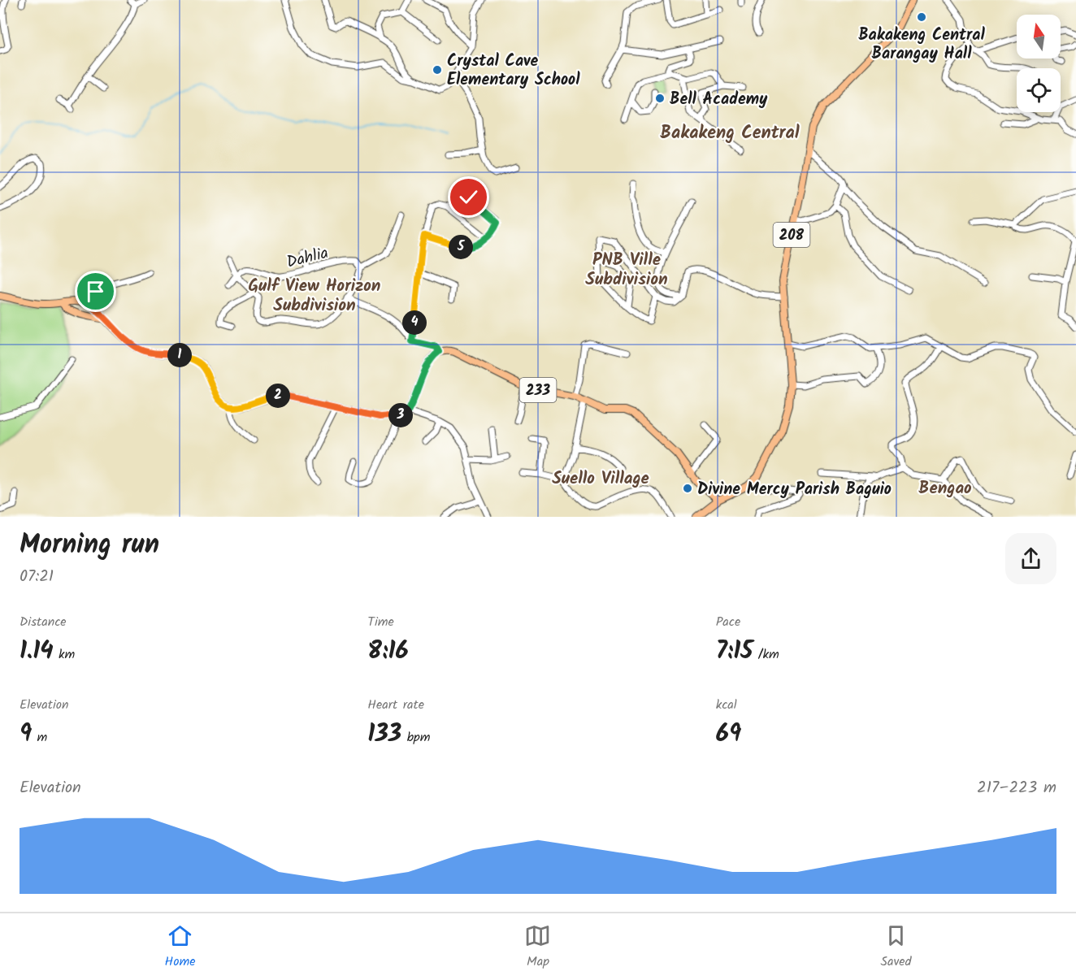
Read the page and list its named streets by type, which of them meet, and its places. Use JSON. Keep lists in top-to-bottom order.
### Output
{
  "streets": {
    "main road": ["208", "233"],
    "street": ["Dahlia"]
  },
  "crossings": [
    ["208", "233"]
  ],
  "districts": [
    "Bakakeng Central",
    "PNB Ville Subdivision",
    "Gulf View Horizon Subdivision",
    "Suello Village",
    "Bengao"
  ],
  "places": [
    "Bakakeng Central Barangay Hall",
    "Crystal Cave Elementary School",
    "Bell Academy",
    "Divine Mercy Parish Baguio"
  ],
  "north": "top",
  "page": {
    "pins": [
      "5",
      "4",
      "1",
      "2",
      "3"
    ],
    "heading": ["Morning run", "07:21"],
    "stats": [
      ["Distance", "1.14 km"],
      ["Time", "8:16"],
      ["Pace", "7:15 /km"],
      ["Elevation", "9 m"],
      ["Heart rate", "133 bpm"],
      ["kcal", "69"]
    ],
    "chart": ["Elevation", "217–223 m"],
    "tabs": ["Home", "Map", "Saved"]
  }
}
